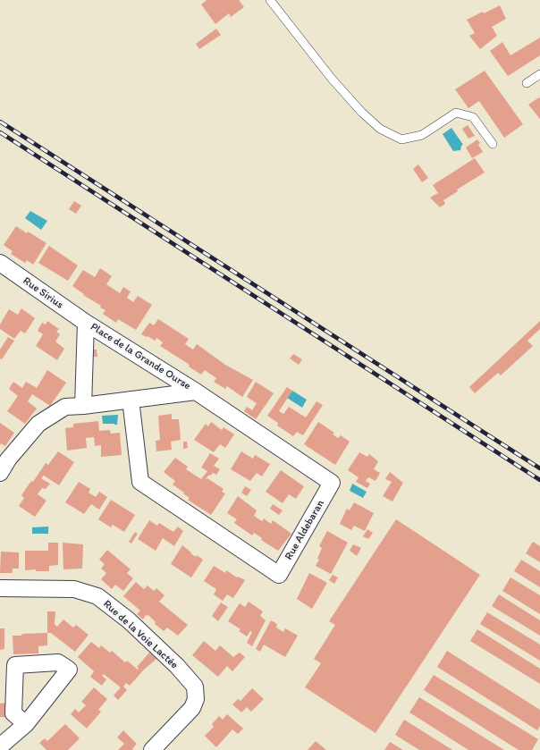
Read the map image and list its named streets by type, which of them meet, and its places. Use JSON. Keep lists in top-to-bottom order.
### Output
{
  "streets": {
    "street": [
      "Rue Sirius",
      "Place de la Grande Ourse",
      "Rue Aldebaran",
      "Rue de la Voie Lactée"
    ]
  },
  "crossings": [
    ["Rue Sirius", "Place de la Grande Ourse"],
    ["Place de la Grande Ourse", "Rue Aldebaran"]
  ]
}
